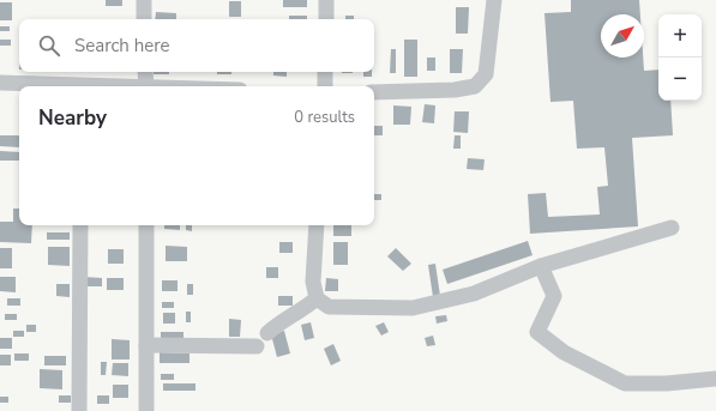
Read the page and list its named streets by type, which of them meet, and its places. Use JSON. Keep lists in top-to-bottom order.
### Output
{
  "north": "top right",
  "page": {
    "map_buttons": ["+", "−"],
    "search": "Search here",
    "heading": ["Nearby", "0 results"]
  }
}
